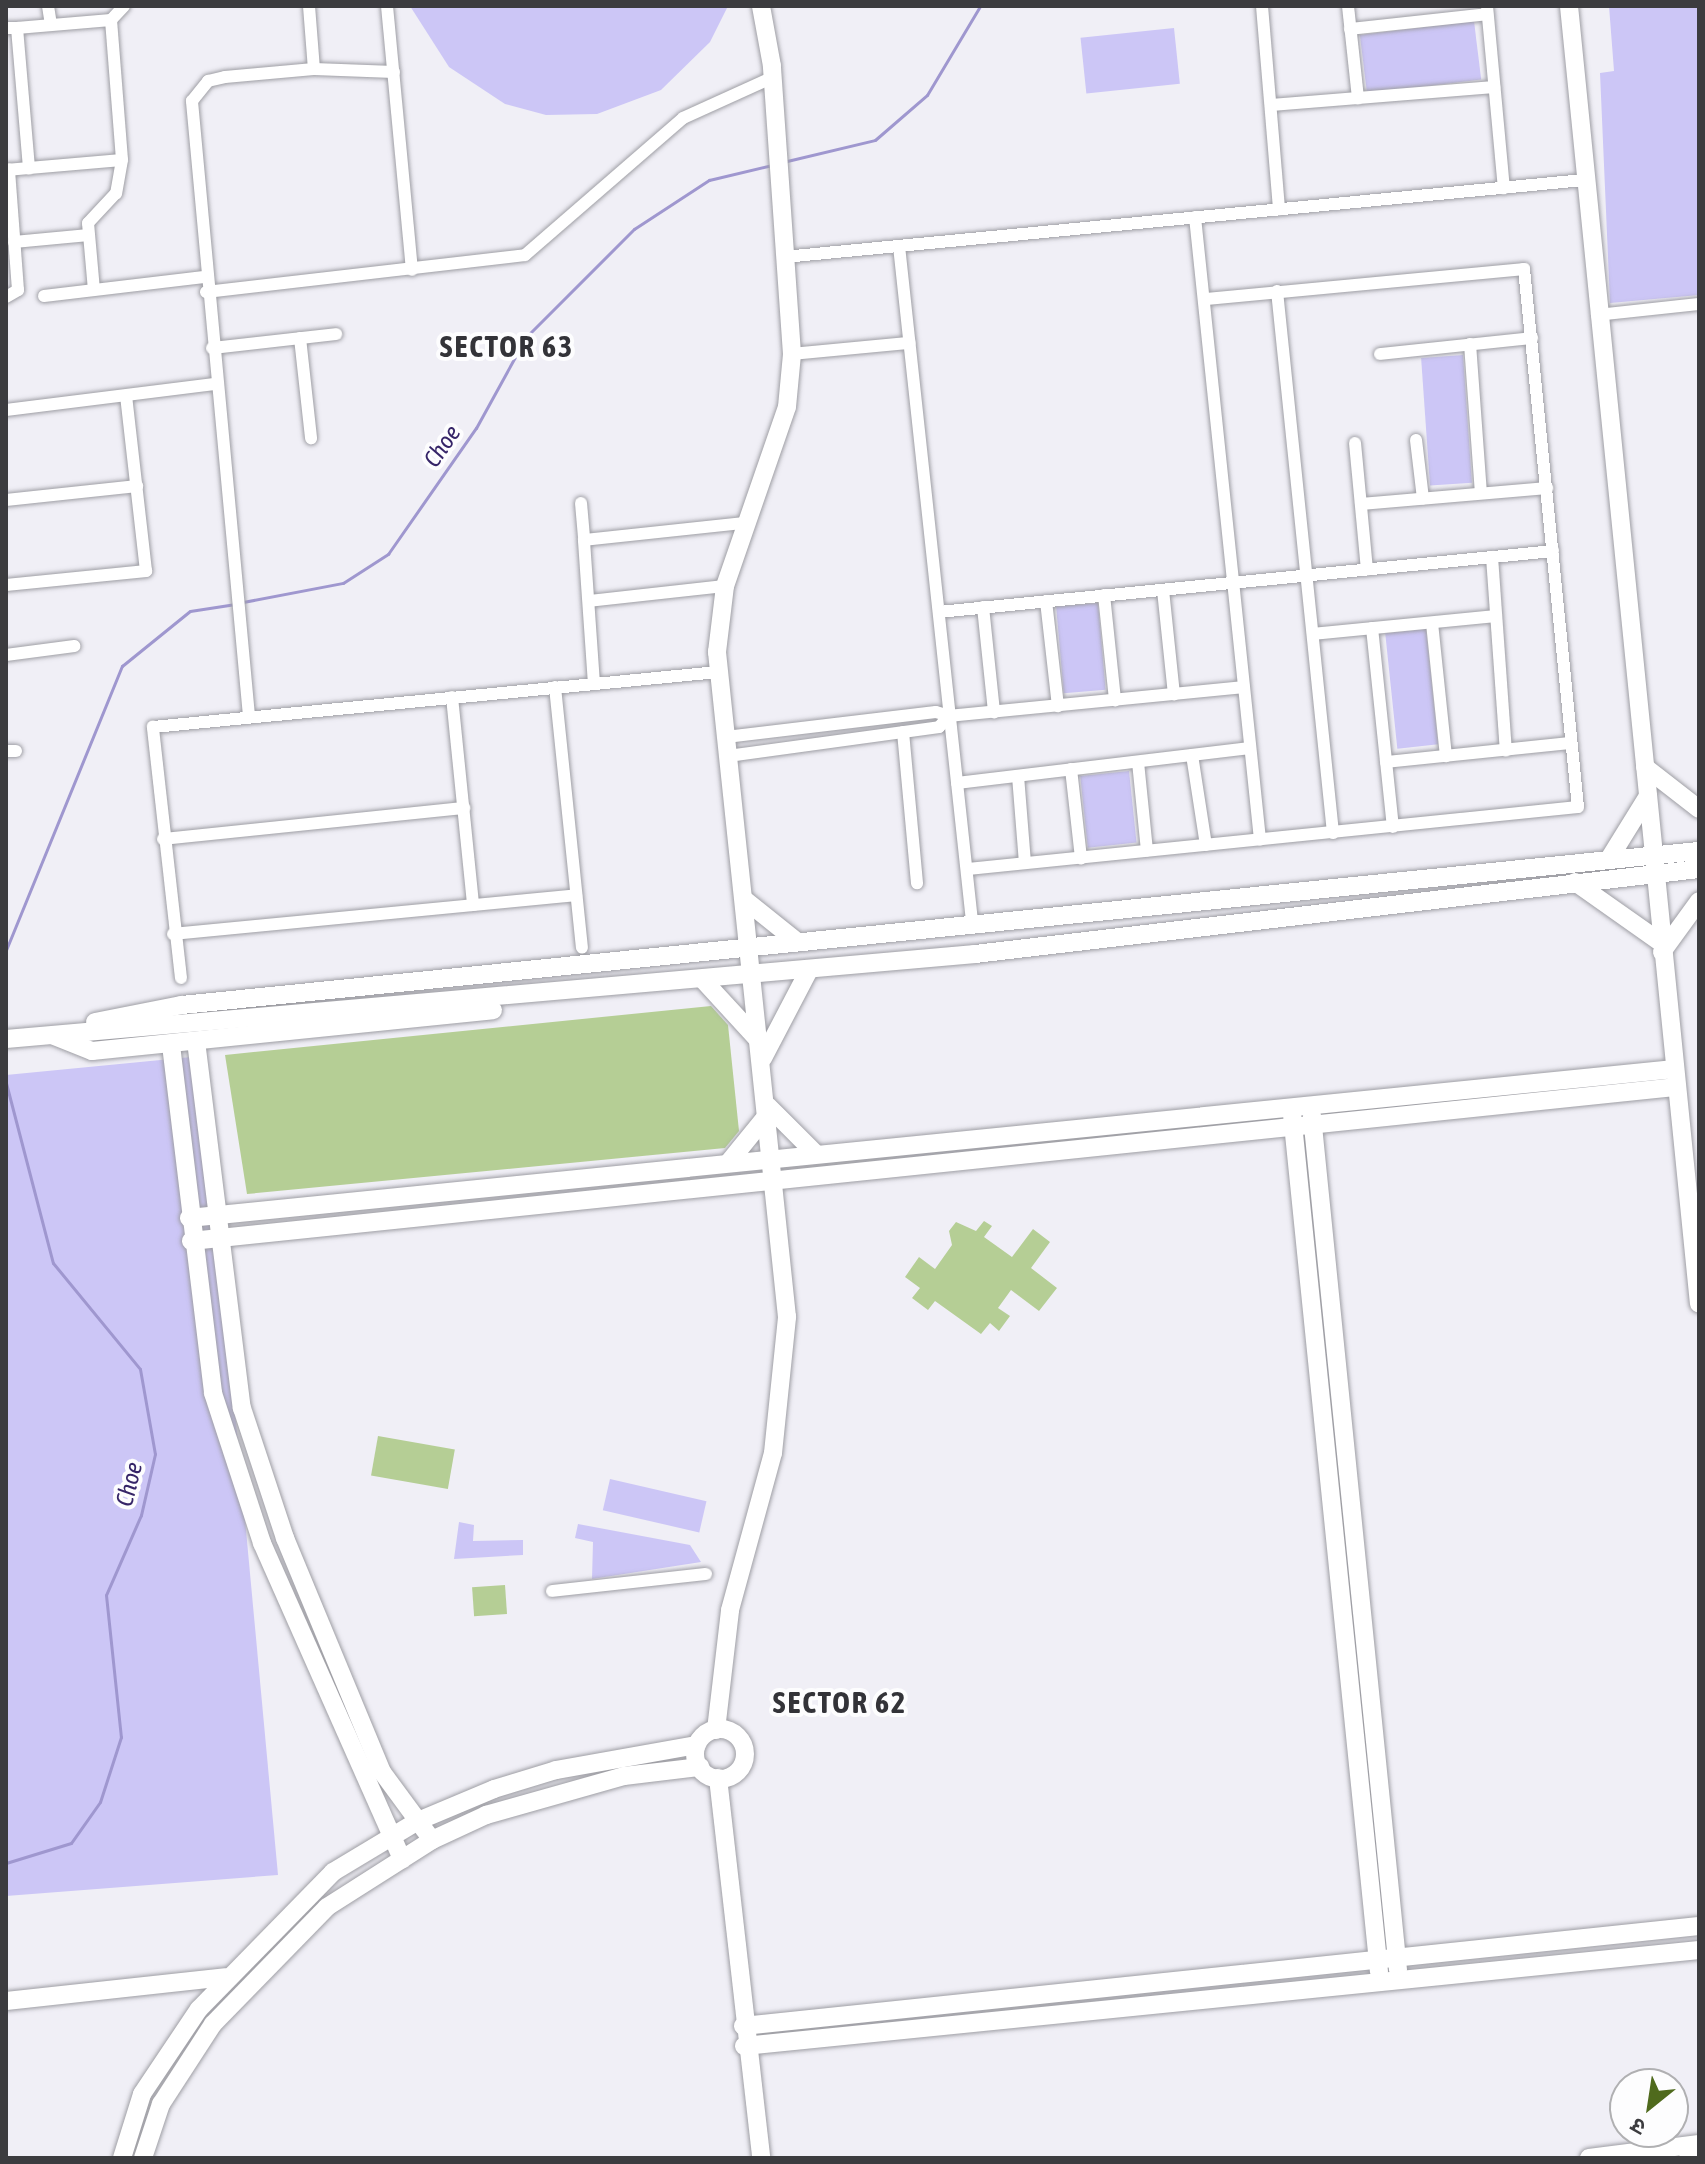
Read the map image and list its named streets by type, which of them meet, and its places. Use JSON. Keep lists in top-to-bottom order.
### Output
{
  "districts": ["SECTOR 63", "SECTOR 62"],
  "water": ["Choe"],
  "north": "bottom left"
}
